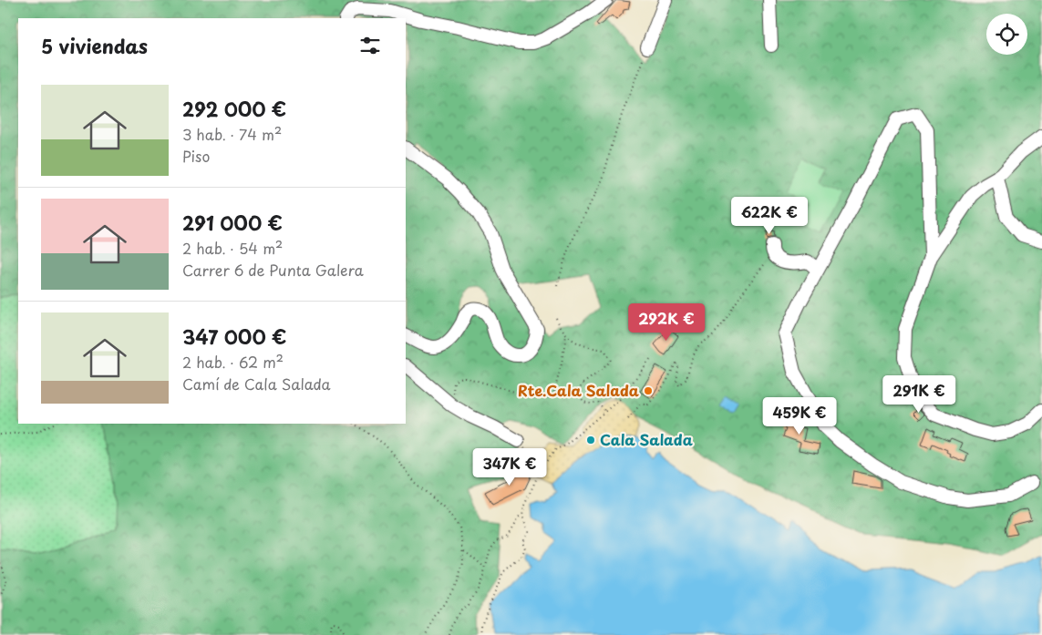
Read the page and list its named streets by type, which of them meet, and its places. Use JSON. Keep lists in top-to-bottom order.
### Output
{
  "places": ["Rte.Cala Salada", "Cala Salada"],
  "page": {
    "heading": "5 viviendas",
    "list": [
      {
        "name": "292 000 €",
        "note": "3 hab. · 74 m² · Piso"
      },
      {
        "name": "291 000 €",
        "note": "2 hab. · 54 m² · Carrer 6 de Punta Galera"
      },
      {
        "name": "347 000 €",
        "note": "2 hab. · 62 m² · Camí de Cala Salada"
      }
    ],
    "price": [
      "622K €",
      "292K €",
      "291K €",
      "459K €",
      "347K €"
    ]
  }
}
